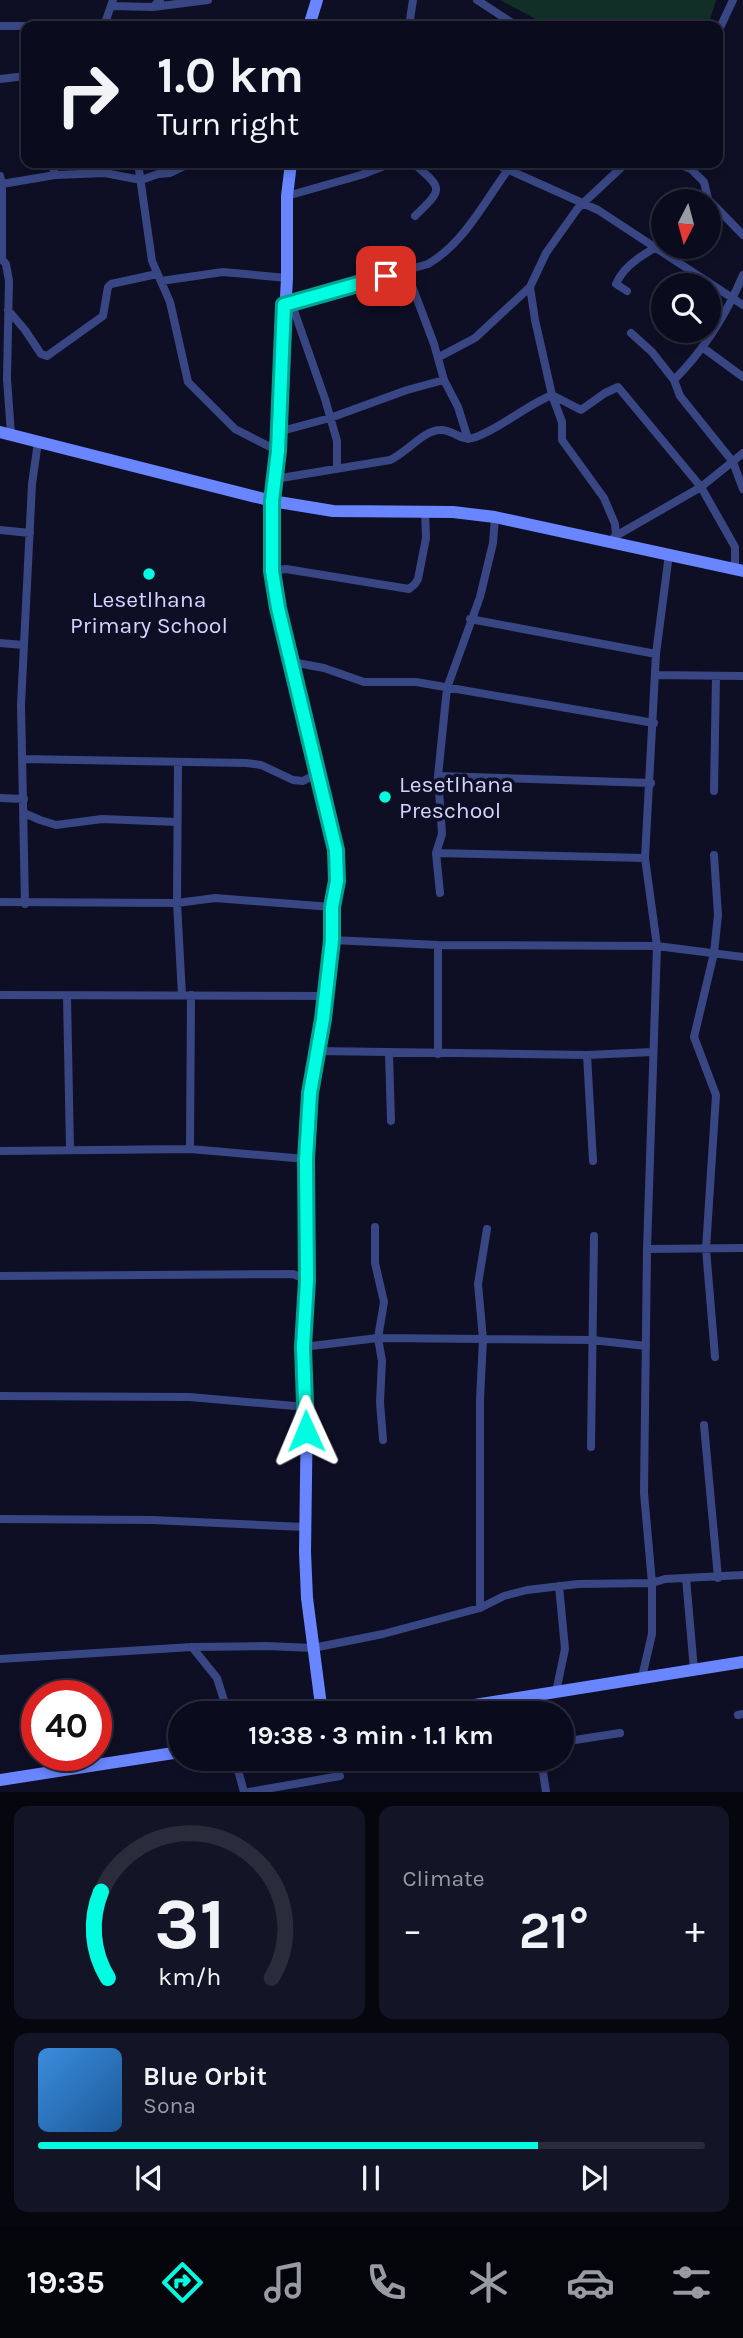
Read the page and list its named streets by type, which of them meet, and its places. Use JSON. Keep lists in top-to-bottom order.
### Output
{
  "places": ["Lesetlhana Primary School", "Lesetlhana Preschool"],
  "north": "bottom",
  "page": {
    "turn": ["1.0 km", "Turn right"],
    "limit": "40",
    "trip": "19:38 · 3 min · 1.1 km",
    "tile": "Climate",
    "heat": ["−", "21°", "+"],
    "song": ["Blue Orbit", "Sona"],
    "tabs": "19:35",
    "gauge": ["31", "km/h"]
  }
}
